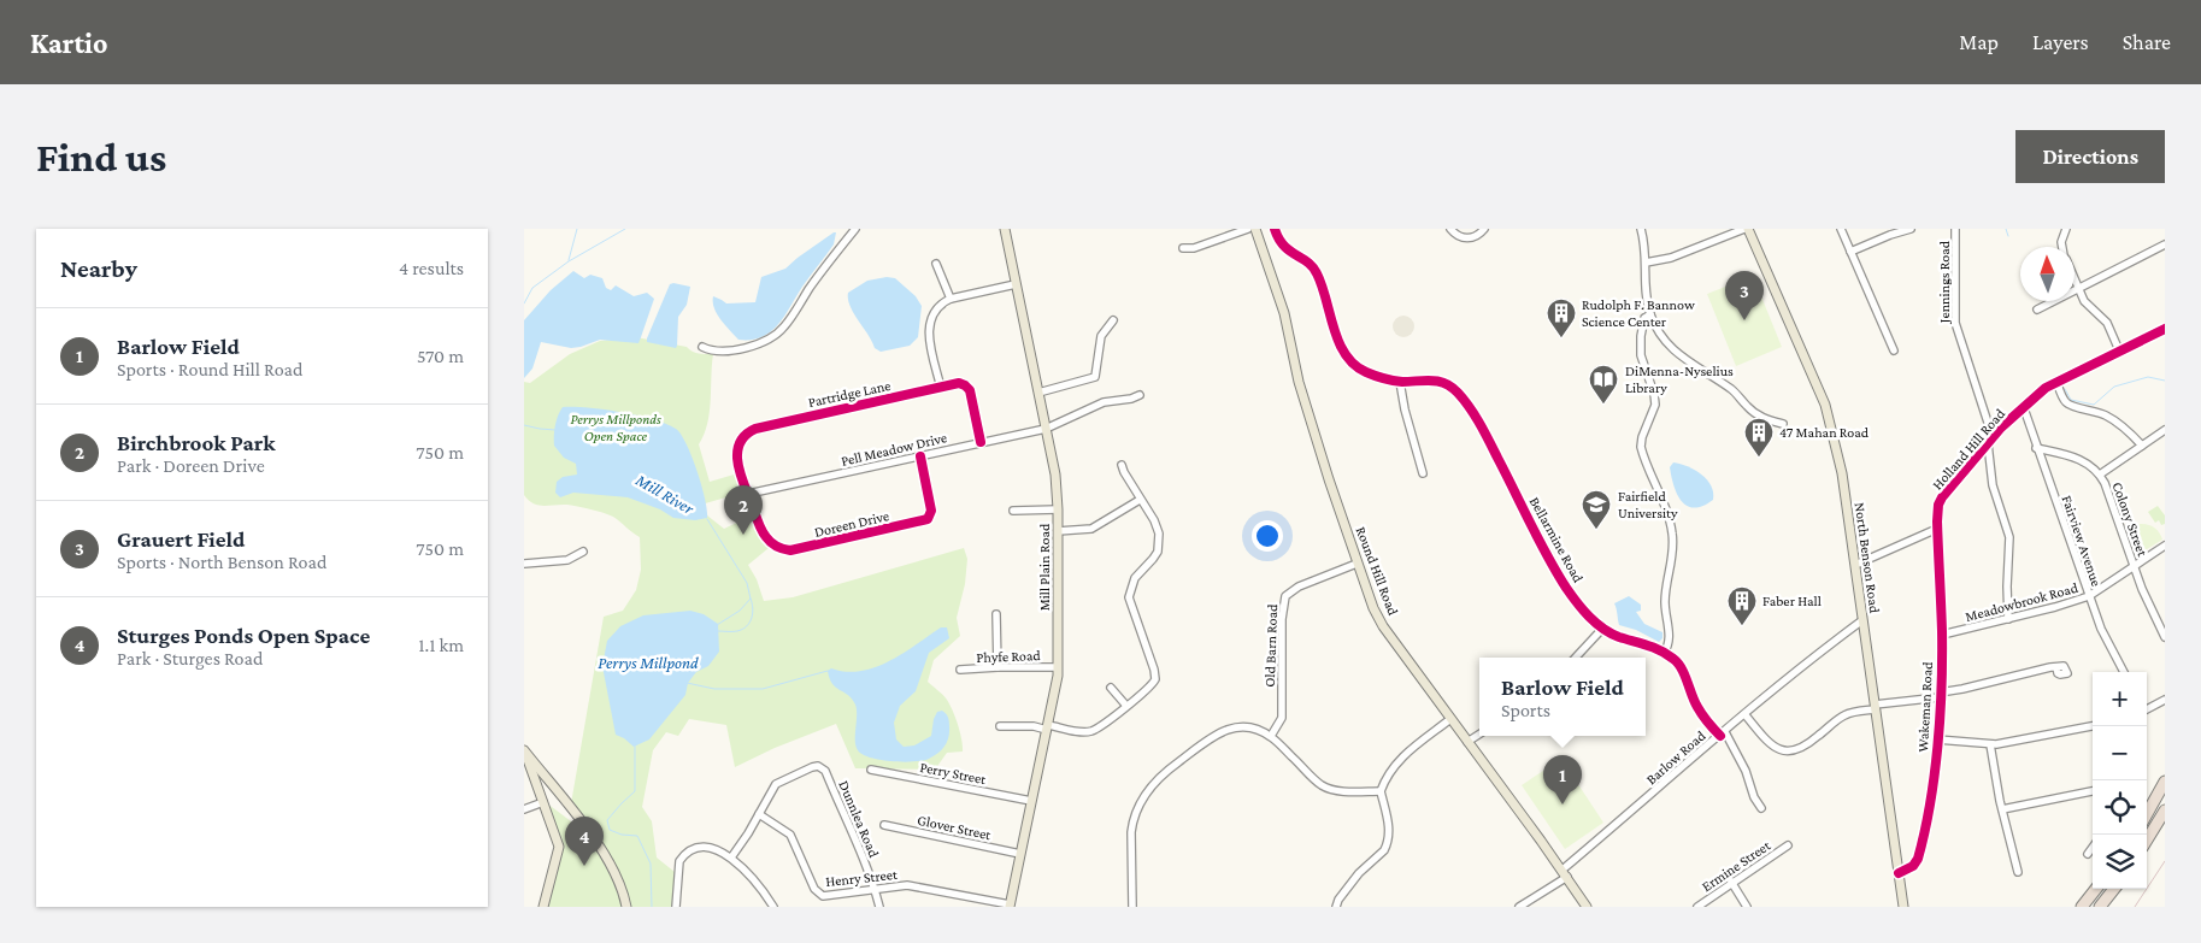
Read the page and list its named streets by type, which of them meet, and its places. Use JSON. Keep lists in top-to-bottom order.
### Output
{
  "streets": {
    "main road": ["North Benson Road", "Mill Plain Road", "Round Hill Road"],
    "street": [
      "Jennings Road",
      "Partridge Lane",
      "Pell Meadow Drive",
      "Holland Hill Road",
      "Colony Street",
      "Doreen Drive",
      "Bellarmine Road",
      "Fairview Avenue",
      "Meadowbrook Road",
      "Old Barn Road",
      "Phyfe Road",
      "Wakeman Road",
      "Barlow Road",
      "Perry Street",
      "Dunnlea Road",
      "Glover Street",
      "Ermine Street",
      "Henry Street"
    ]
  },
  "crossings": [
    ["Jennings Road", "Holland Hill Road"],
    ["Jennings Road", "Meadowbrook Road"],
    ["Partridge Lane", "Pell Meadow Drive"],
    ["Partridge Lane", "Doreen Drive"],
    ["Pell Meadow Drive", "Doreen Drive"],
    ["Pell Meadow Drive", "Mill Plain Road"],
    ["Holland Hill Road", "Fairview Avenue"],
    ["Holland Hill Road", "Wakeman Road"],
    ["Colony Street", "Fairview Avenue"],
    ["Colony Street", "Meadowbrook Road"],
    ["Bellarmine Road", "Barlow Road"],
    ["Fairview Avenue", "Meadowbrook Road"],
    ["North Benson Road", "Wakeman Road"],
    ["North Benson Road", "Barlow Road"],
    ["Mill Plain Road", "Phyfe Road"],
    ["Mill Plain Road", "Perry Street"],
    ["Mill Plain Road", "Glover Street"],
    ["Mill Plain Road", "Henry Street"],
    ["Round Hill Road", "Old Barn Road"],
    ["Round Hill Road", "Barlow Road"],
    ["Meadowbrook Road", "Wakeman Road"],
    ["Dunnlea Road", "Henry Street"]
  ],
  "water": ["Mill River", "Perrys Millpond"],
  "parks": ["Perrys Millponds Open Space"],
  "places": {
    "building": ["Rudolph F. Bannow Science Center", "47 Mahan Road", "Faber Hall"],
    "library": ["DiMenna-Nyselius Library"],
    "school or university": ["Fairfield University"]
  },
  "north": "top",
  "page": {
    "header": "Kartio",
    "nav": ["Map", "Layers", "Share"],
    "buttons": "Directions",
    "title": "Find us",
    "heading": ["Nearby", "4 results"],
    "pins": [
      "3",
      "2",
      "1",
      "4"
    ],
    "list": [
      {
        "mark": "1",
        "name": "Barlow Field",
        "note": "Sports · Round Hill Road",
        "value": "570 m"
      },
      {
        "mark": "2",
        "name": "Birchbrook Park",
        "note": "Park · Doreen Drive",
        "value": "750 m"
      },
      {
        "mark": "3",
        "name": "Grauert Field",
        "note": "Sports · North Benson Road",
        "value": "750 m"
      },
      {
        "mark": "4",
        "name": "Sturges Ponds Open Space",
        "note": "Park · Sturges Road",
        "value": "1.1 km"
      }
    ],
    "popup": ["Barlow Field", "Sports"],
    "map_buttons": ["+", "−"]
  }
}
